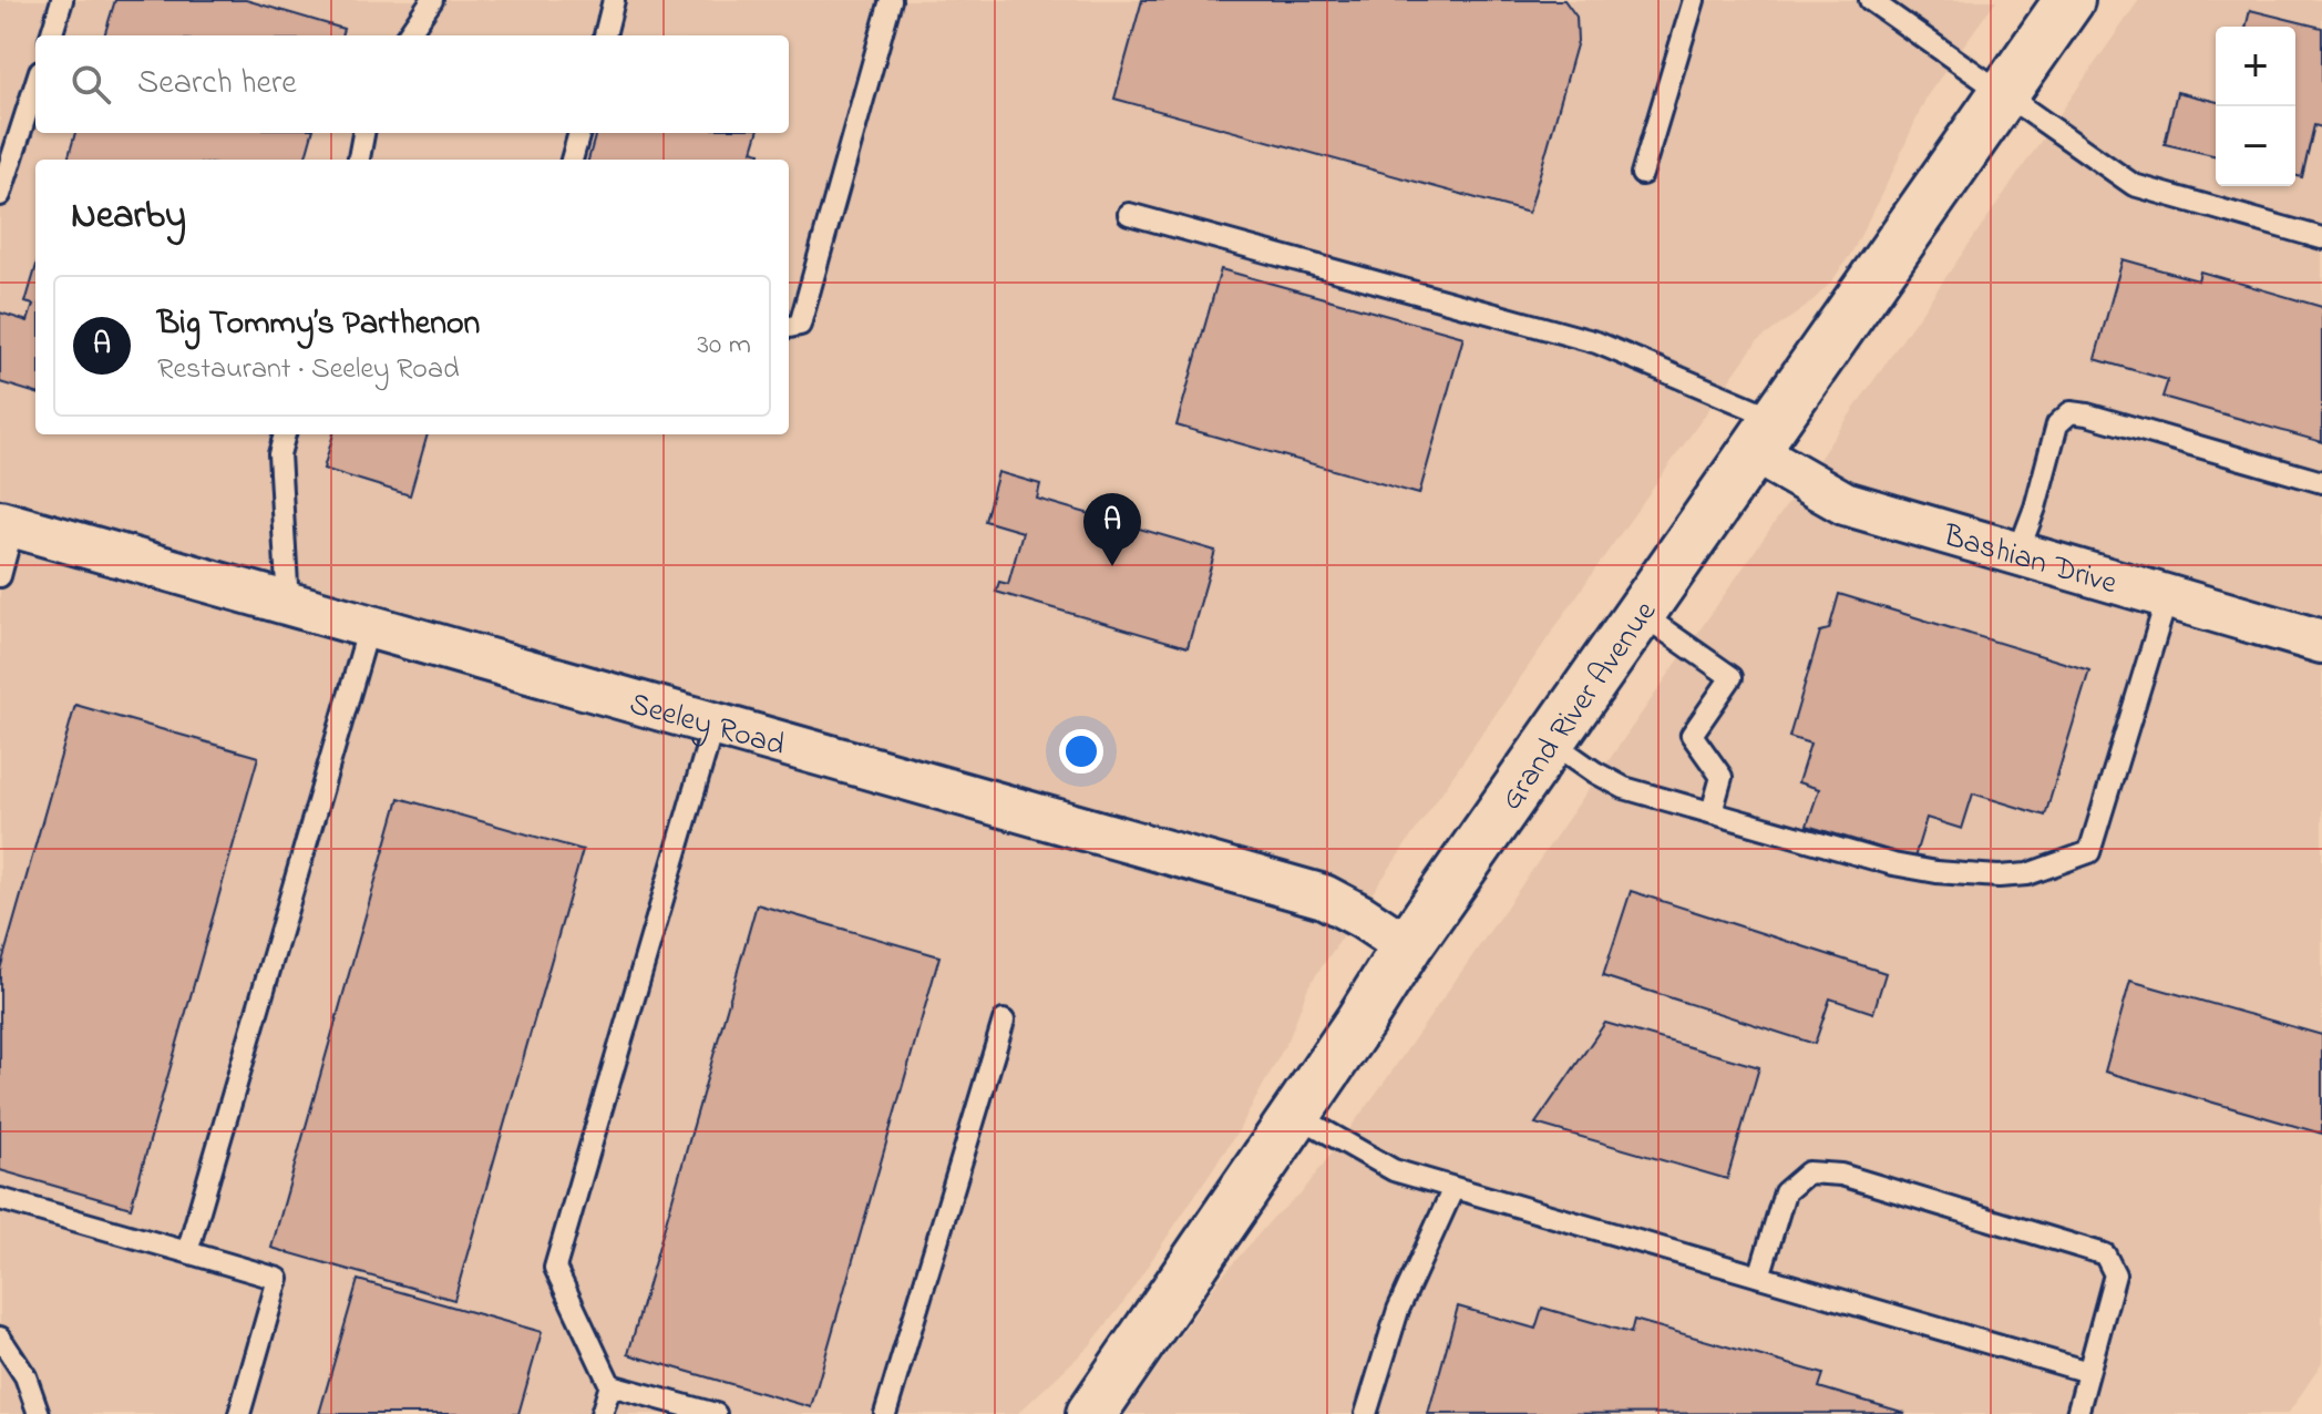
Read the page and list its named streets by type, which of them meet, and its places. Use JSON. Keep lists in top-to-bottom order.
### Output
{
  "streets": {
    "main road": ["Grand River Avenue"],
    "street": ["Bashian Drive", "Seeley Road"]
  },
  "crossings": [
    ["Bashian Drive", "Grand River Avenue"],
    ["Grand River Avenue", "Seeley Road"]
  ],
  "page": {
    "map_buttons": ["+", "−"],
    "search": "Search here",
    "heading": "Nearby",
    "list": [
      {
        "mark": "A",
        "name": "Big Tommy’s Parthenon",
        "note": "Restaurant · Seeley Road",
        "value": "30 m"
      }
    ],
    "pins": "A"
  }
}
